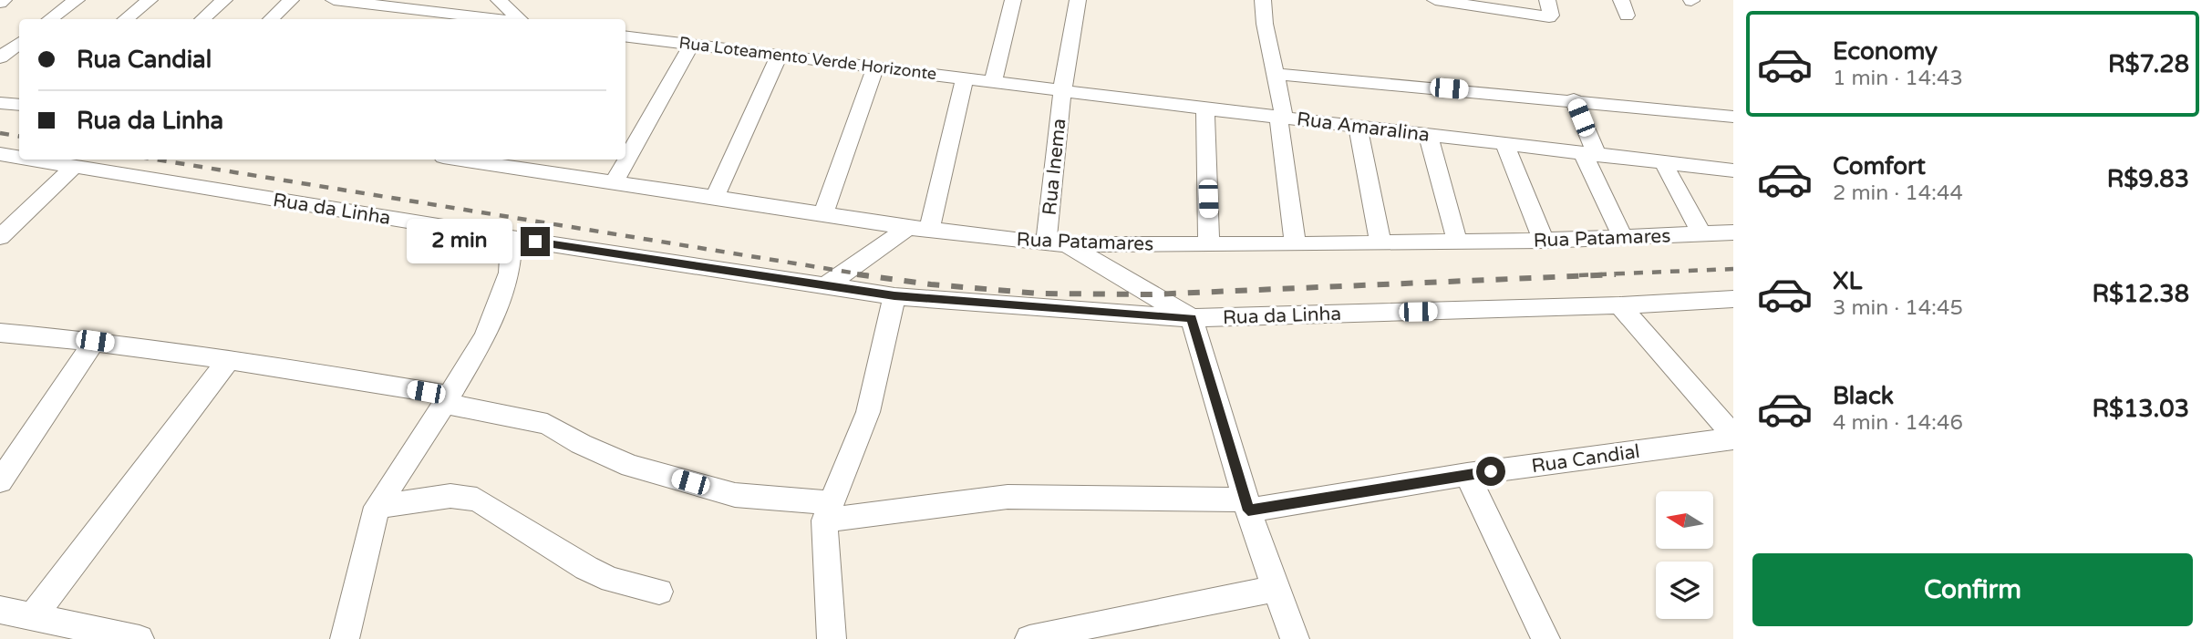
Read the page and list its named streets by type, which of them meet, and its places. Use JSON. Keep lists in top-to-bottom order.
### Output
{
  "streets": {
    "street": [
      "Rua Loteamento Verde Horizonte",
      "Rua Amaralina",
      "Rua Inema",
      "Rua da Linha",
      "Rua Patamares",
      "Rua Candial"
    ]
  },
  "crossings": [
    ["Rua Loteamento Verde Horizonte", "Rua Amaralina"],
    ["Rua Amaralina", "Rua Inema"],
    ["Rua Inema", "Rua Patamares"]
  ],
  "north": "left",
  "page": {
    "list": [
      {
        "name": "Economy",
        "note": "1 min · 14:43",
        "value": "R$7.28"
      },
      {
        "name": "Comfort",
        "note": "2 min · 14:44",
        "value": "R$9.83"
      },
      {
        "name": "XL",
        "note": "3 min · 14:45",
        "value": "R$12.38"
      },
      {
        "name": "Black",
        "note": "4 min · 14:46",
        "value": "R$13.03"
      }
    ],
    "banner": ["Rua Candial", "Rua da Linha"],
    "bubble": "2 min",
    "buttons": "Confirm"
  }
}
